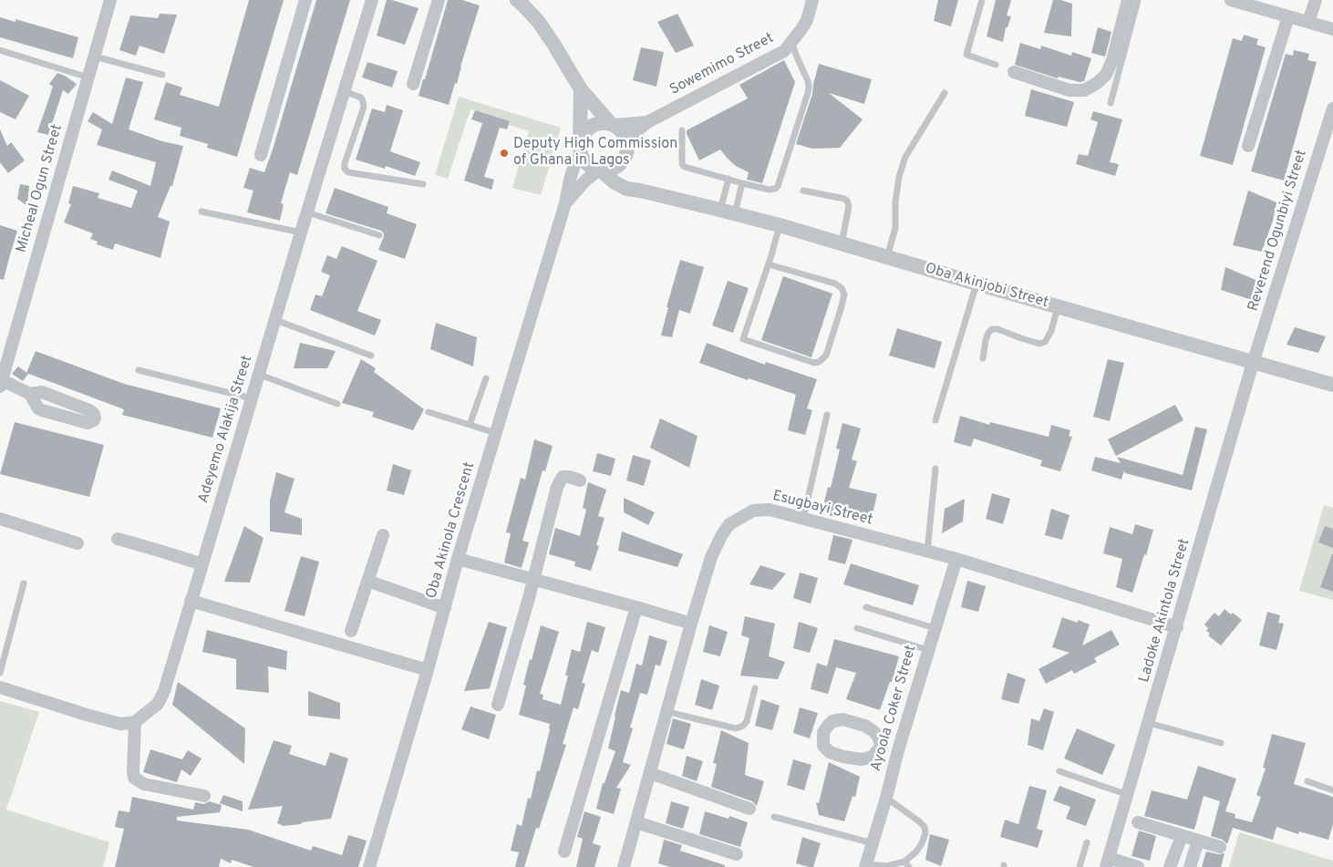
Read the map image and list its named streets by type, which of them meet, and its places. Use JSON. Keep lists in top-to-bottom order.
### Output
{
  "streets": {
    "street": [
      "Sowemimo Street",
      "Micheal Ogun Street",
      "Reverend Ogunbiyi Street",
      "Oba Akinjobi Street",
      "Adeyemo Alakija Street",
      "Esugbayi Street",
      "Oba Akinola Crescent",
      "Ladoke Akintola Street",
      "Ayoola Coker Street"
    ]
  },
  "crossings": [
    ["Sowemimo Street", "Oba Akinjobi Street"],
    ["Sowemimo Street", "Oba Akinola Crescent"],
    ["Reverend Ogunbiyi Street", "Oba Akinjobi Street"],
    ["Reverend Ogunbiyi Street", "Ladoke Akintola Street"],
    ["Oba Akinjobi Street", "Oba Akinola Crescent"],
    ["Oba Akinjobi Street", "Ladoke Akintola Street"],
    ["Esugbayi Street", "Ladoke Akintola Street"],
    ["Esugbayi Street", "Ayoola Coker Street"]
  ],
  "places": ["Deputy High Commission of Ghana in Lagos"]
}
